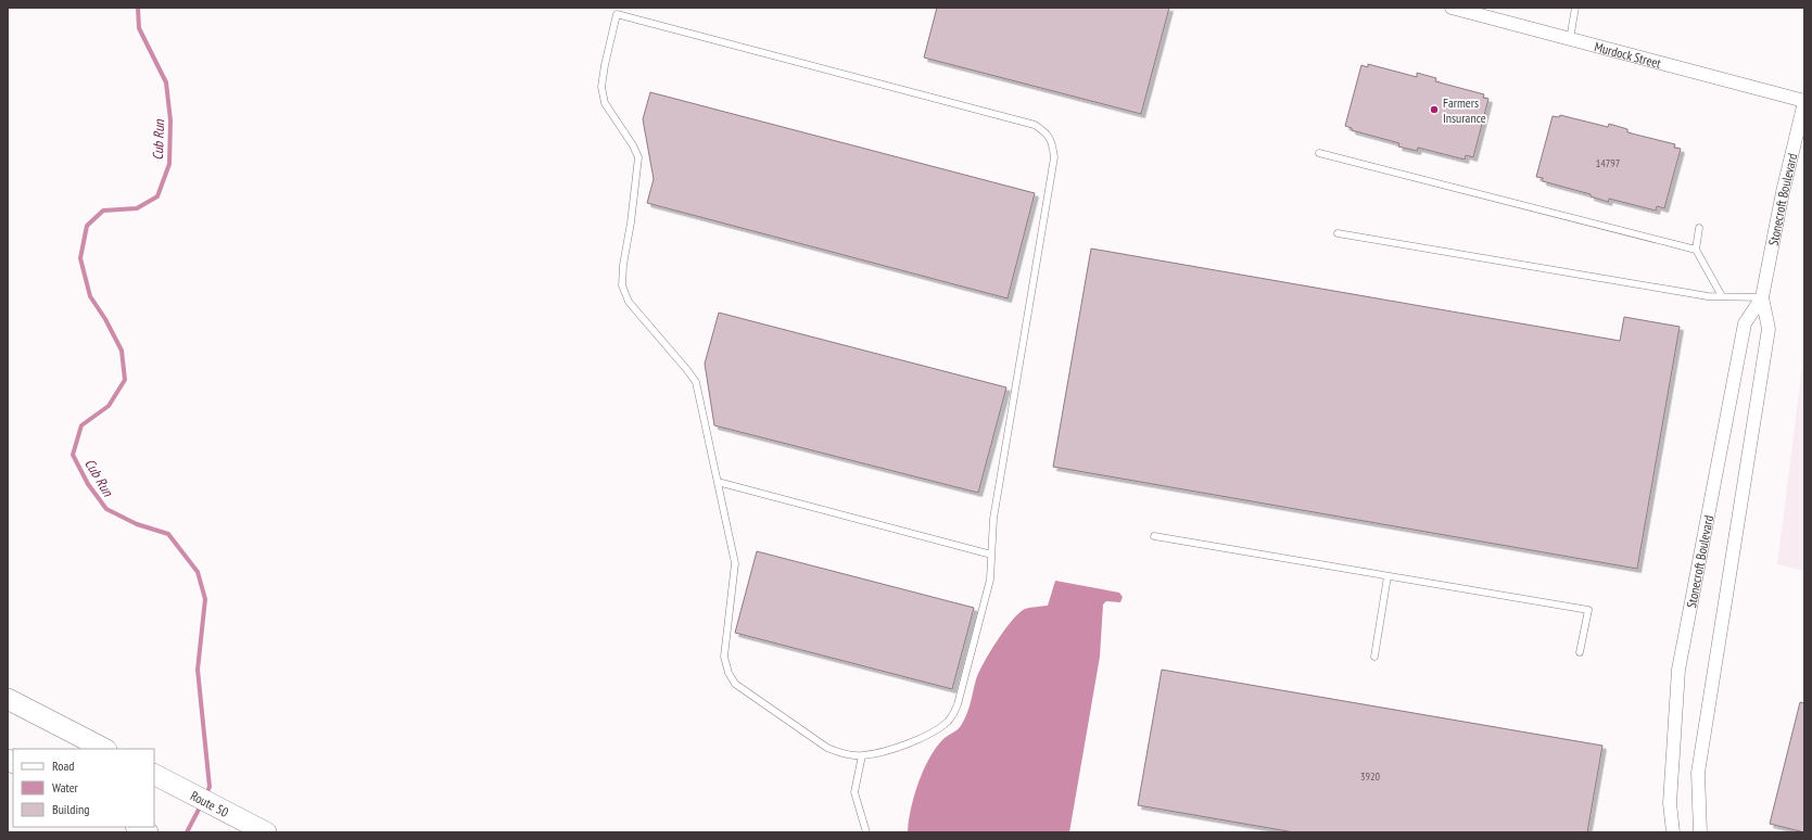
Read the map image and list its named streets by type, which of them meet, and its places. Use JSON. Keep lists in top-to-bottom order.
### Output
{
  "streets": {
    "highway": ["Route 50"],
    "street": ["Murdock Street", "Stonecroft Boulevard"]
  },
  "crossings": [
    ["Murdock Street", "Stonecroft Boulevard"]
  ],
  "water": ["Cub Run"],
  "places": ["Farmers Insurance"],
  "house_numbers": ["14797", "3920"],
  "legend": ["Road", "Water", "Building"]
}
